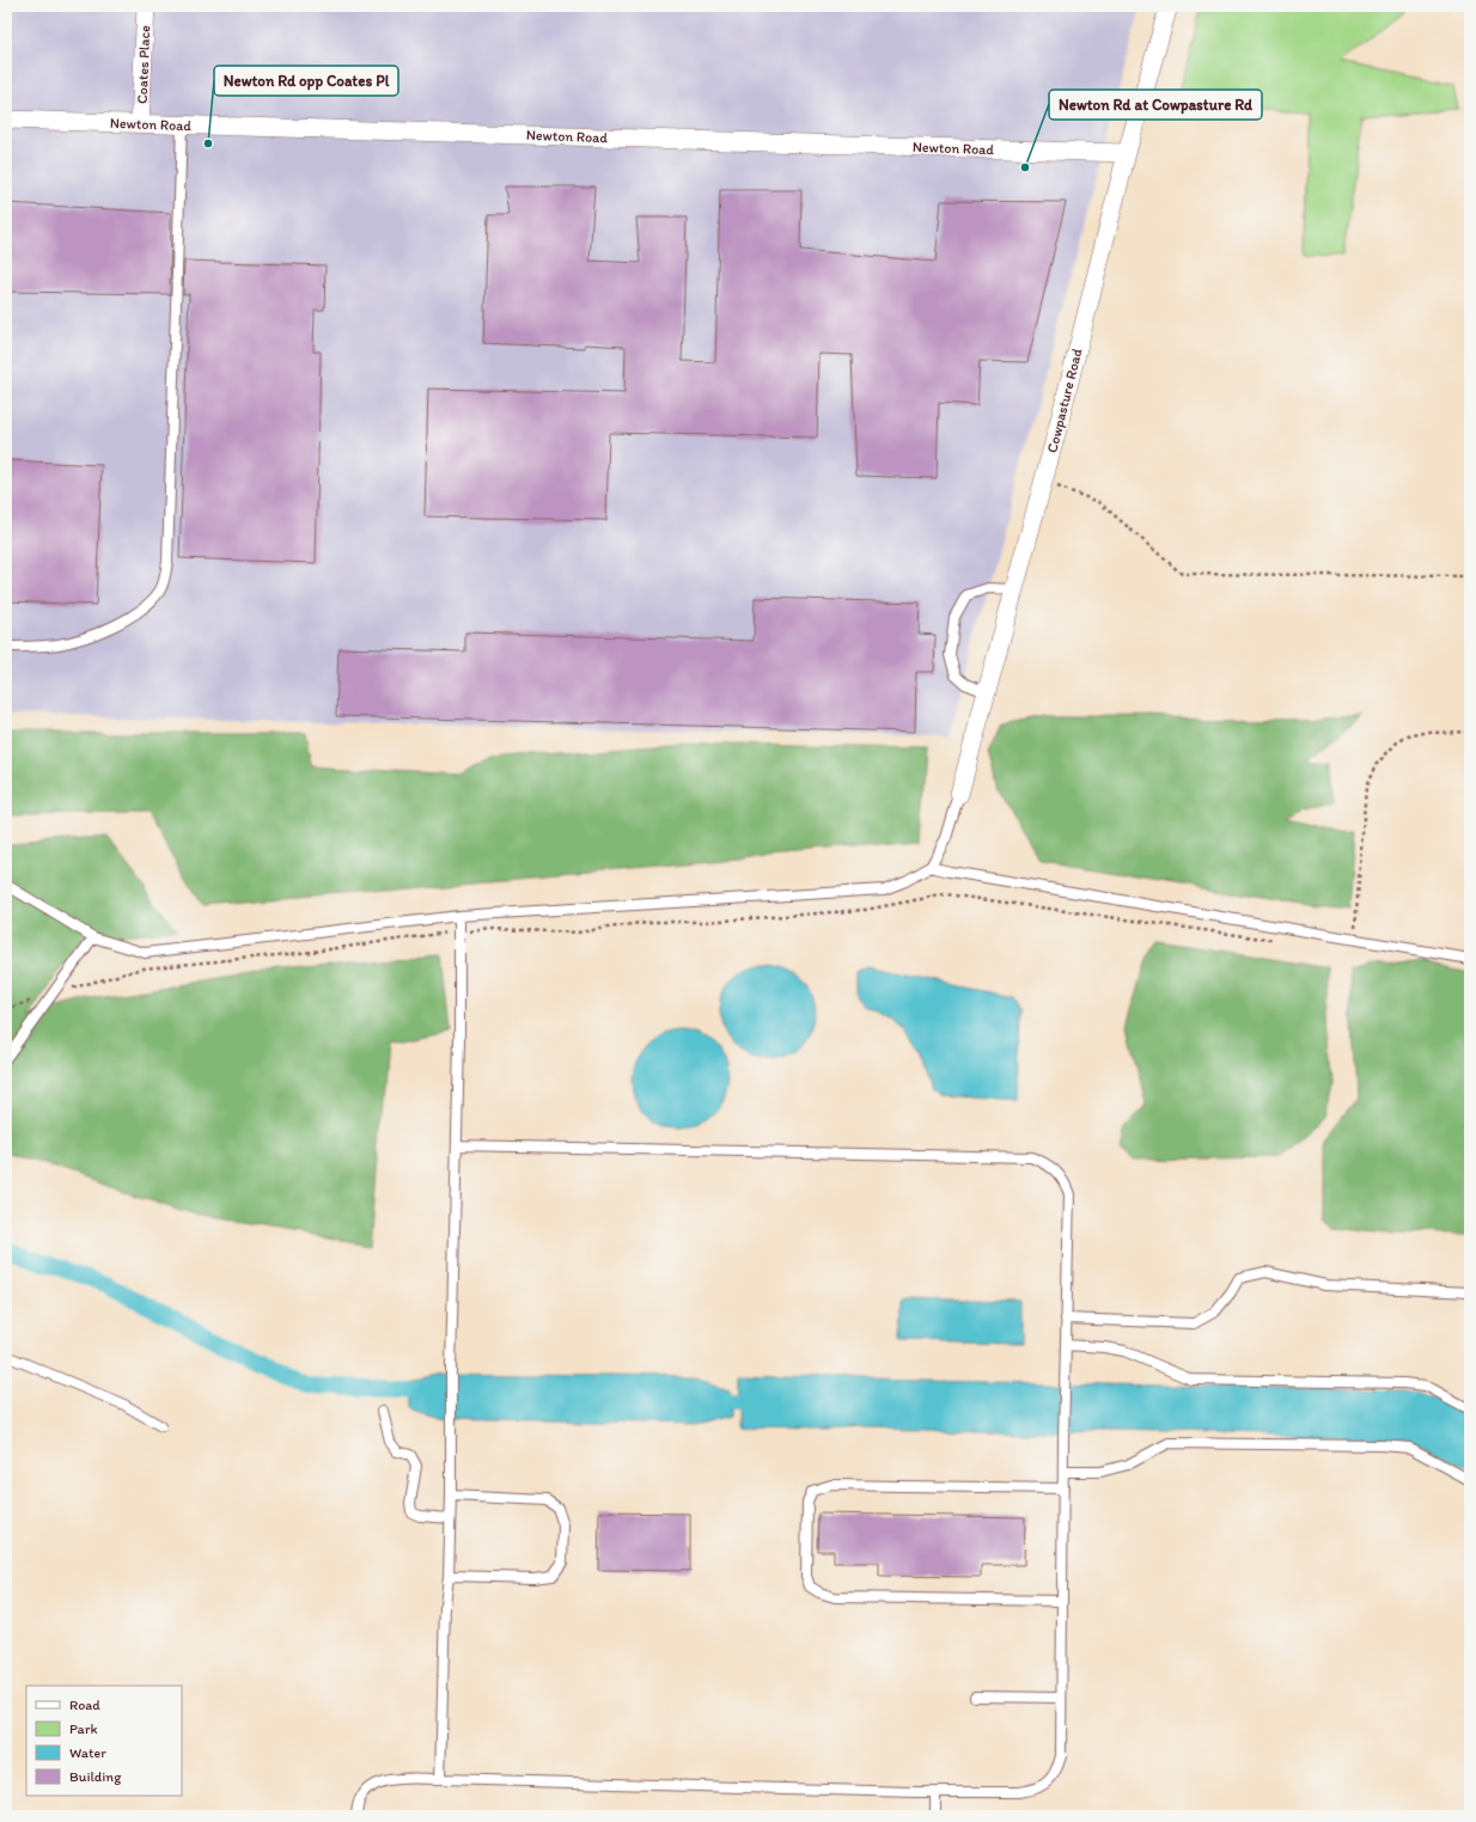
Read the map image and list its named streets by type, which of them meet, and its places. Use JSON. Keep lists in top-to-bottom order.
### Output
{
  "streets": {
    "street": ["Coates Place", "Newton Road", "Cowpasture Road"]
  },
  "crossings": [
    ["Coates Place", "Newton Road"],
    ["Newton Road", "Cowpasture Road"]
  ],
  "places": ["Newton Rd opp Coates Pl", "Newton Rd at Cowpasture Rd"],
  "legend": [
    "Road",
    "Park",
    "Water",
    "Building"
  ]
}
